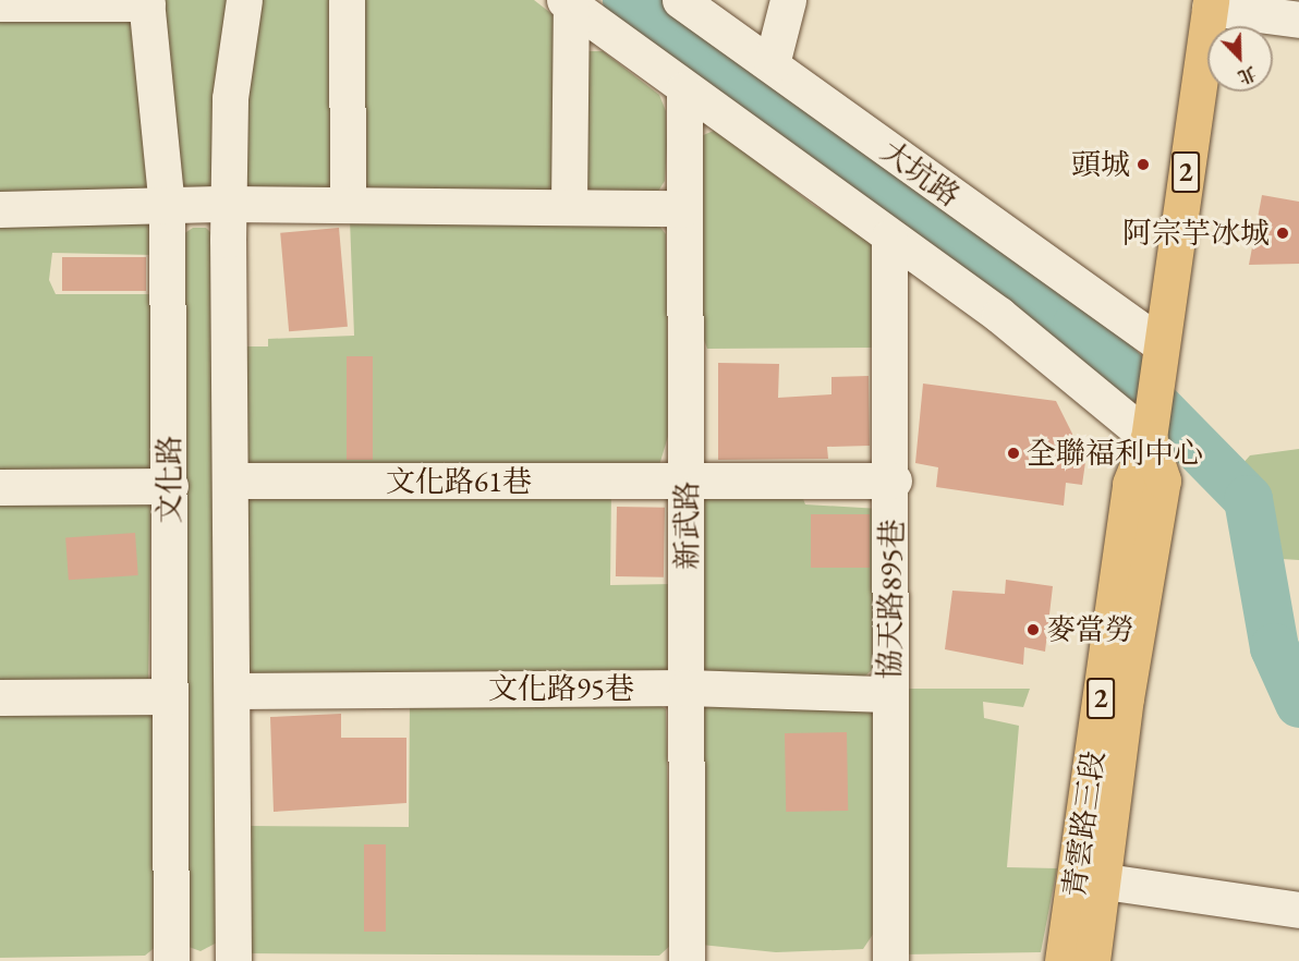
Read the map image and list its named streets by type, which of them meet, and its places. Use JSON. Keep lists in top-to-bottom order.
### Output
{
  "streets": {
    "main road": ["2", "青雲路三段"],
    "street": [
      "大坑路",
      "文化路",
      "文化路61巷",
      "新武路",
      "協天路895巷",
      "文化路95巷"
    ]
  },
  "crossings": [
    ["2", "大坑路"],
    ["2", "青雲路三段"],
    ["文化路61巷", "新武路"],
    ["文化路61巷", "協天路895巷"],
    ["新武路", "文化路95巷"],
    ["協天路895巷", "文化路95巷"]
  ],
  "places": [
    "頭城",
    "阿宗芋冰城",
    "全聯福利中心",
    "麥當勞"
  ],
  "north": "bottom right"
}
